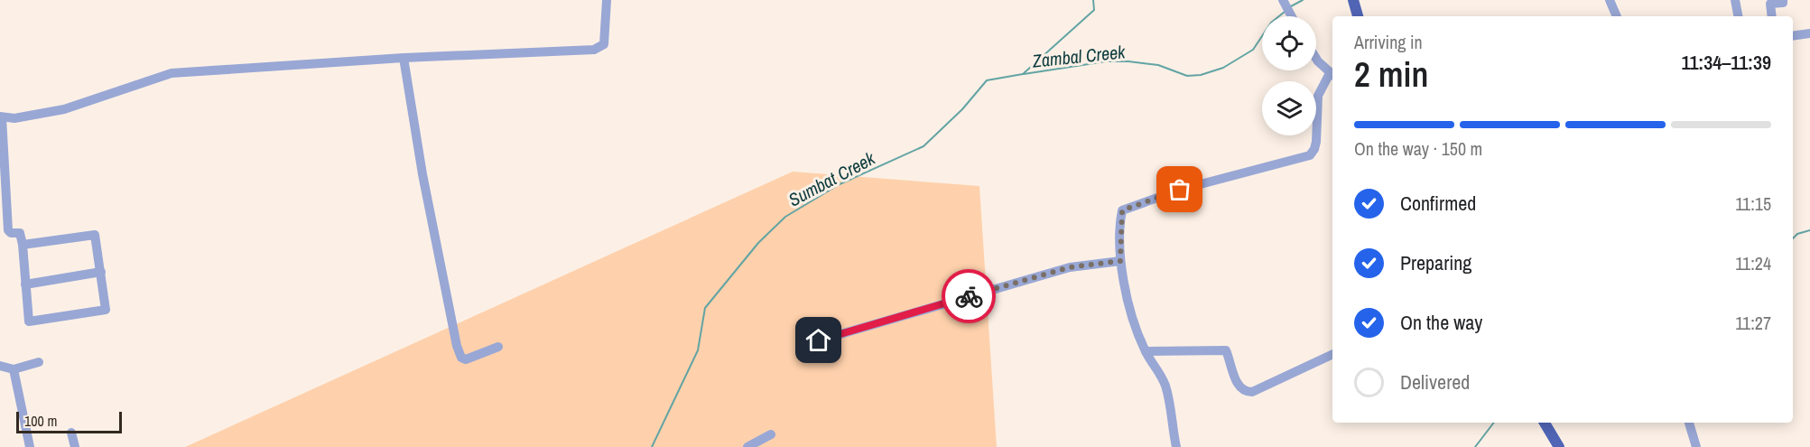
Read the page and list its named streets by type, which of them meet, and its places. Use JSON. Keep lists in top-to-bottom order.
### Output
{
  "water": ["Zambal Creek", "Sumbat Creek"],
  "scale_bar": "100 m",
  "page": {
    "heading": ["2 min", "Arriving in", "11:34–11:39"],
    "bar": "On the way · 150 m",
    "list": [
      ["Confirmed", "11:15"],
      ["Preparing", "11:24"],
      ["On the way", "11:27"],
      "Delivered"
    ],
    "scale": "100 m"
  }
}
